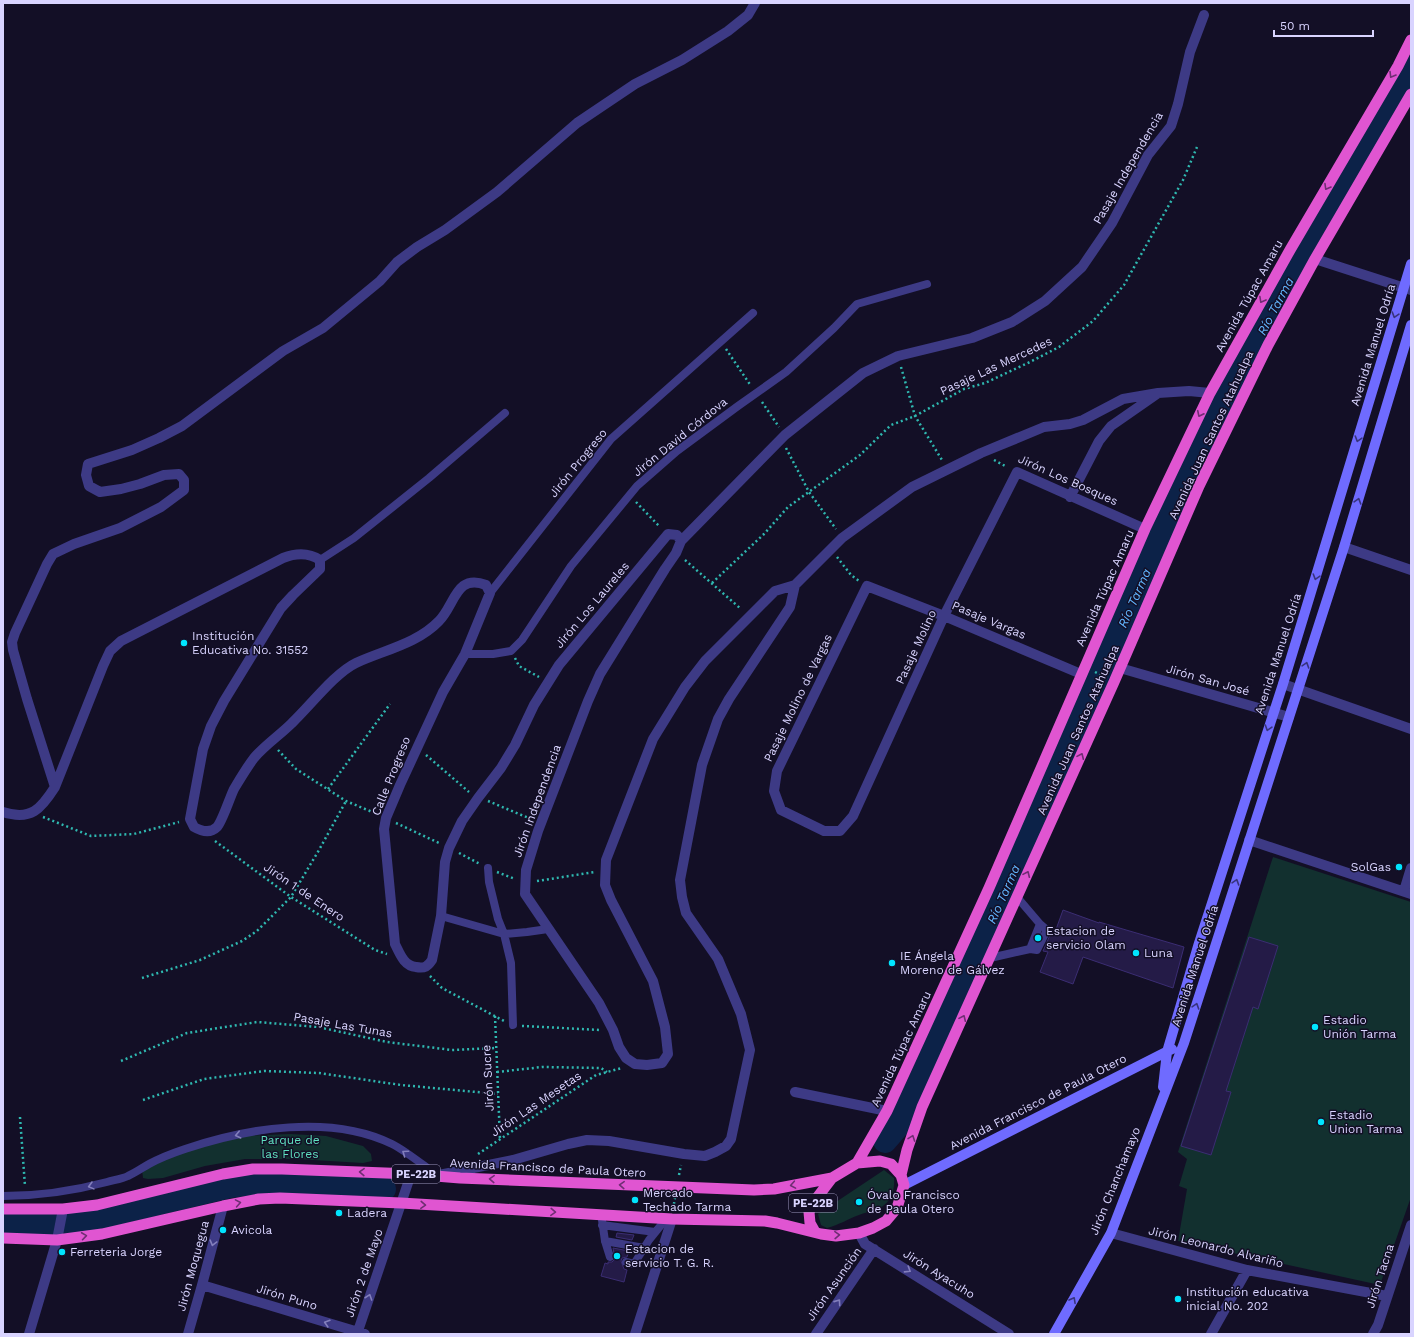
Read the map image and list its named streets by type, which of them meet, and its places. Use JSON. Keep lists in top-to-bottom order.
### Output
{
  "streets": {
    "highway": [
      "Avenida Túpac Amaru",
      "Avenida Juan Santos Atahualpa",
      "Avenida Francisco de Paula Otero",
      "PE-22B"
    ],
    "main road": ["Avenida Manuel Odría", "Jirón Chanchamayo"],
    "street": [
      "Pasaje Independencia",
      "Jirón Los Bosques",
      "Jirón Los Laureles",
      "Pasaje Vargas",
      "Pasaje Molino",
      "Jirón San José",
      "Pasaje Molino de Vargas",
      "Calle Progreso",
      "Jirón Independencia",
      "Jirón Leonardo Alvariño",
      "Jirón Moquegua",
      "Jirón 2 de Mayo",
      "Jirón Ayacuho",
      "Jirón Tacna",
      "Jirón Asunción",
      "Jirón Puno"
    ],
    "lane": ["Jirón David Córdova", "Jirón Progreso"],
    "path": [
      "Pasaje Las Mercedes",
      "Jirón 1 de Enero",
      "Pasaje Las Tunas",
      "Jirón Sucre",
      "Jirón Las Mesetas"
    ]
  },
  "crossings": [
    ["Avenida Túpac Amaru", "Avenida Juan Santos Atahualpa"],
    ["Avenida Túpac Amaru", "Jirón Los Bosques"],
    ["Avenida Túpac Amaru", "Pasaje Vargas"],
    ["Avenida Túpac Amaru", "Avenida Francisco de Paula Otero"],
    ["Avenida Túpac Amaru", "PE-22B"],
    ["Avenida Túpac Amaru", "Jirón Ayacuho"],
    ["Avenida Manuel Odría", "Jirón San José"],
    ["Avenida Manuel Odría", "Avenida Francisco de Paula Otero"],
    ["Avenida Manuel Odría", "Jirón Chanchamayo"],
    ["Avenida Juan Santos Atahualpa", "Jirón San José"],
    ["Avenida Juan Santos Atahualpa", "Avenida Francisco de Paula Otero"],
    ["Avenida Juan Santos Atahualpa", "PE-22B"],
    ["Avenida Juan Santos Atahualpa", "Jirón Ayacuho"],
    ["Jirón Progreso", "Calle Progreso"],
    ["Jirón Los Bosques", "Pasaje Molino"],
    ["Pasaje Vargas", "Pasaje Molino"],
    ["Pasaje Vargas", "Pasaje Molino de Vargas"],
    ["Pasaje Molino", "Pasaje Molino de Vargas"],
    ["Calle Progreso", "Jirón 1 de Enero"],
    ["Jirón Independencia", "Jirón Las Mesetas"],
    ["Pasaje Las Tunas", "Jirón Sucre"],
    ["Jirón Sucre", "Jirón Las Mesetas"],
    ["Avenida Francisco de Paula Otero", "PE-22B"],
    ["Avenida Francisco de Paula Otero", "Jirón Chanchamayo"],
    ["Avenida Francisco de Paula Otero", "Jirón 2 de Mayo"],
    ["Avenida Francisco de Paula Otero", "Jirón Ayacuho"],
    ["PE-22B", "Jirón Moquegua"],
    ["PE-22B", "Jirón 2 de Mayo"],
    ["PE-22B", "Jirón Ayacuho"],
    ["Jirón Chanchamayo", "Jirón Leonardo Alvariño"],
    ["Jirón Leonardo Alvariño", "Jirón Tacna"],
    ["Jirón Moquegua", "Jirón Puno"],
    ["Jirón 2 de Mayo", "Jirón Puno"],
    ["Jirón Ayacuho", "Jirón Asunción"]
  ],
  "one_way": [
    "Avenida Túpac Amaru",
    "Avenida Juan Santos Atahualpa",
    "Avenida Francisco de Paula Otero",
    "Jirón Moquegua",
    "Jirón 2 de Mayo",
    "Jirón Ayacuho",
    "Jirón Asunción",
    "Jirón Puno"
  ],
  "water": ["Río Tarma"],
  "parks": ["Parque de las Flores"],
  "places": [
    "Institución Educativa No. 31552",
    "SolGas",
    "Estacion de servicio Olam",
    "Luna",
    "IE Ángela Moreno de Gálvez",
    "Estadio Unión Tarma",
    "Estadio Union Tarma",
    "Mercado Techado Tarma",
    "Óvalo Francisco de Paula Otero",
    "Ladera",
    "Avicola",
    "Ferreteria Jorge",
    "Estacion de servicio T. G. R.",
    "Institución educativa inicial No. 202"
  ],
  "scale_bar": "50 m"
}
